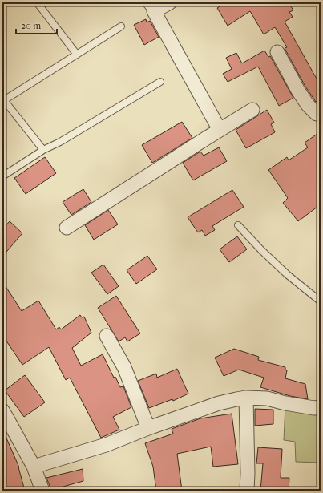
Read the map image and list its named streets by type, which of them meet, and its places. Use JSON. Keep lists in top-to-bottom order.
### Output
{
  "scale_bar": "20 m"
}
